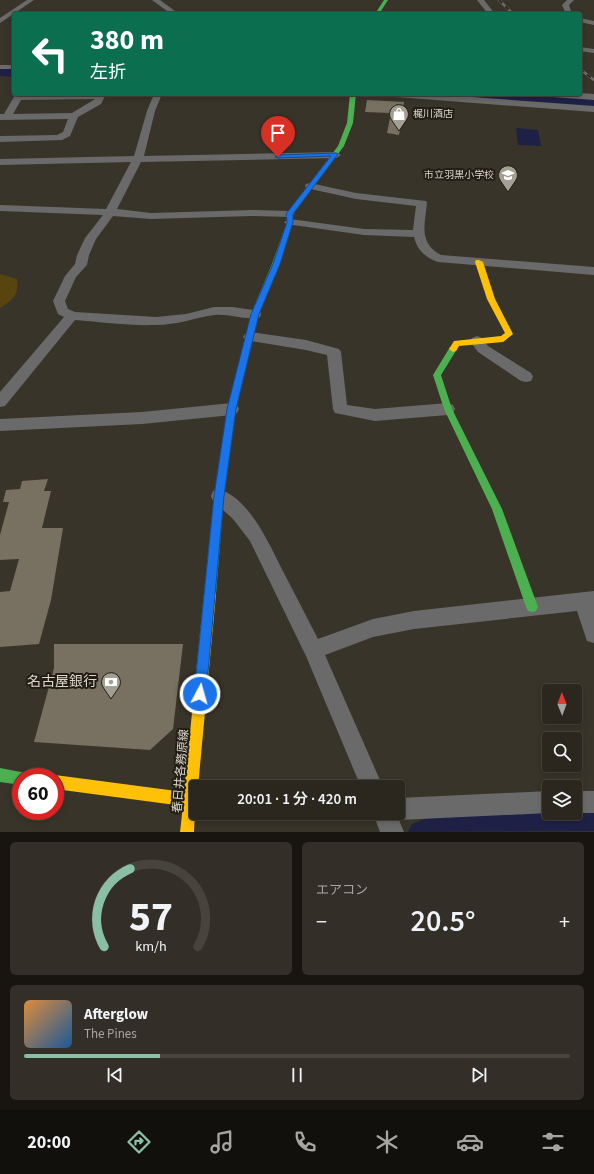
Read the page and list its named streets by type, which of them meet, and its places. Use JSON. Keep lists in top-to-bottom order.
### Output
{
  "streets": {
    "main road": ["春日井各務原線"]
  },
  "places": {
    "shop": ["梶川酒店"],
    "school or university": ["市立羽黒小学校"],
    "bank": ["名古屋銀行"]
  },
  "north": "top",
  "page": {
    "turn": ["380 m", "左折"],
    "limit": "60",
    "trip": "20:01 · 1 分 · 420 m",
    "tile": "エアコン",
    "heat": ["−", "20.5°", "+"],
    "song": ["Afterglow", "The Pines"],
    "tabs": "20:00",
    "gauge": ["57", "km/h"]
  }
}
